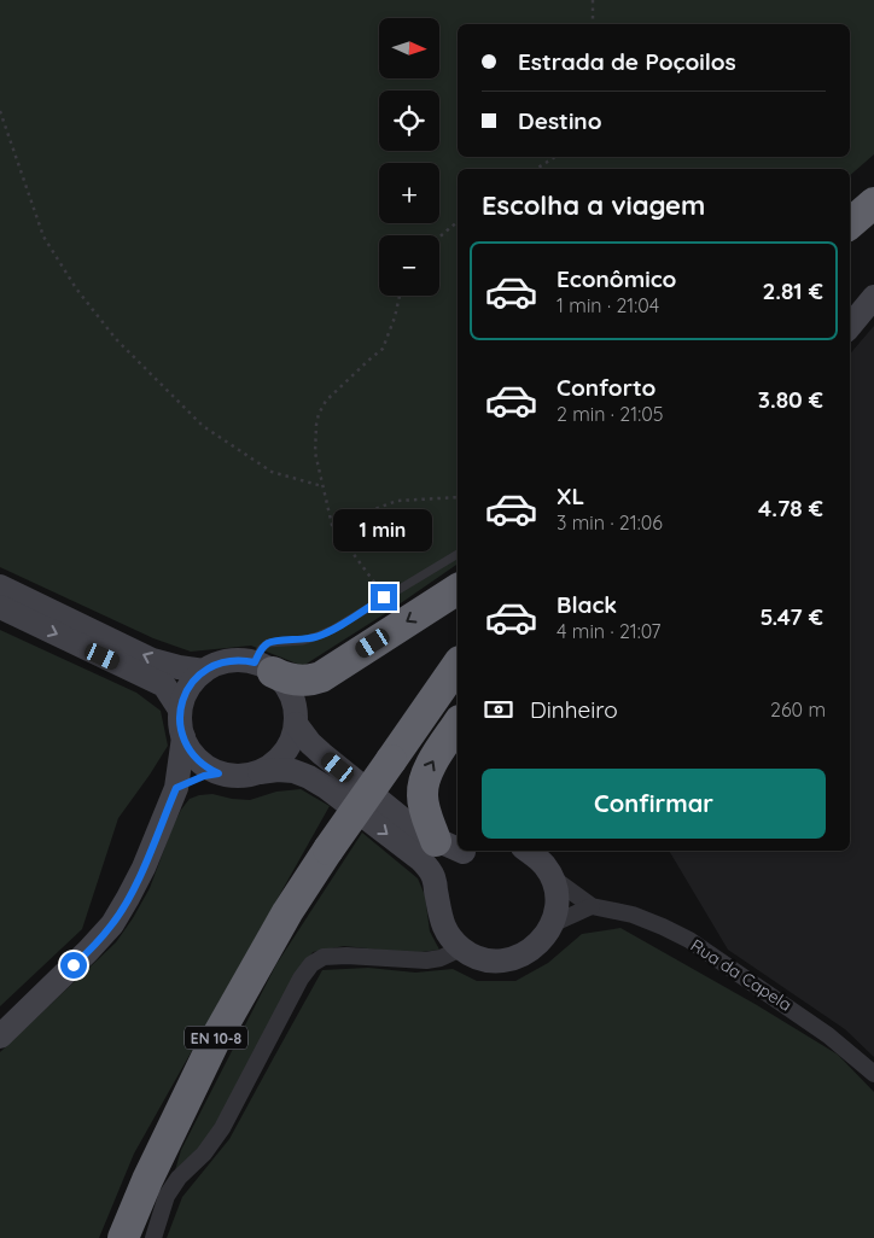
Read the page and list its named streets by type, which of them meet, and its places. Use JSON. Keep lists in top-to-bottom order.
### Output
{
  "streets": {
    "highway": ["EN 10-8"],
    "street": ["Rua da Capela"]
  },
  "north": "right",
  "page": {
    "map_buttons": ["+", "−"],
    "banner": ["Estrada de Poçoilos", "Destino"],
    "heading": "Escolha a viagem",
    "list": [
      {
        "name": "Econômico",
        "note": "1 min · 21:04",
        "value": "2.81 €"
      },
      {
        "name": "Conforto",
        "note": "2 min · 21:05",
        "value": "3.80 €"
      },
      {
        "name": "XL",
        "note": "3 min · 21:06",
        "value": "4.78 €"
      },
      {
        "name": "Black",
        "note": "4 min · 21:07",
        "value": "5.47 €"
      }
    ],
    "bubble": "1 min",
    "pay": ["Dinheiro", "260 m"],
    "buttons": "Confirmar"
  }
}
